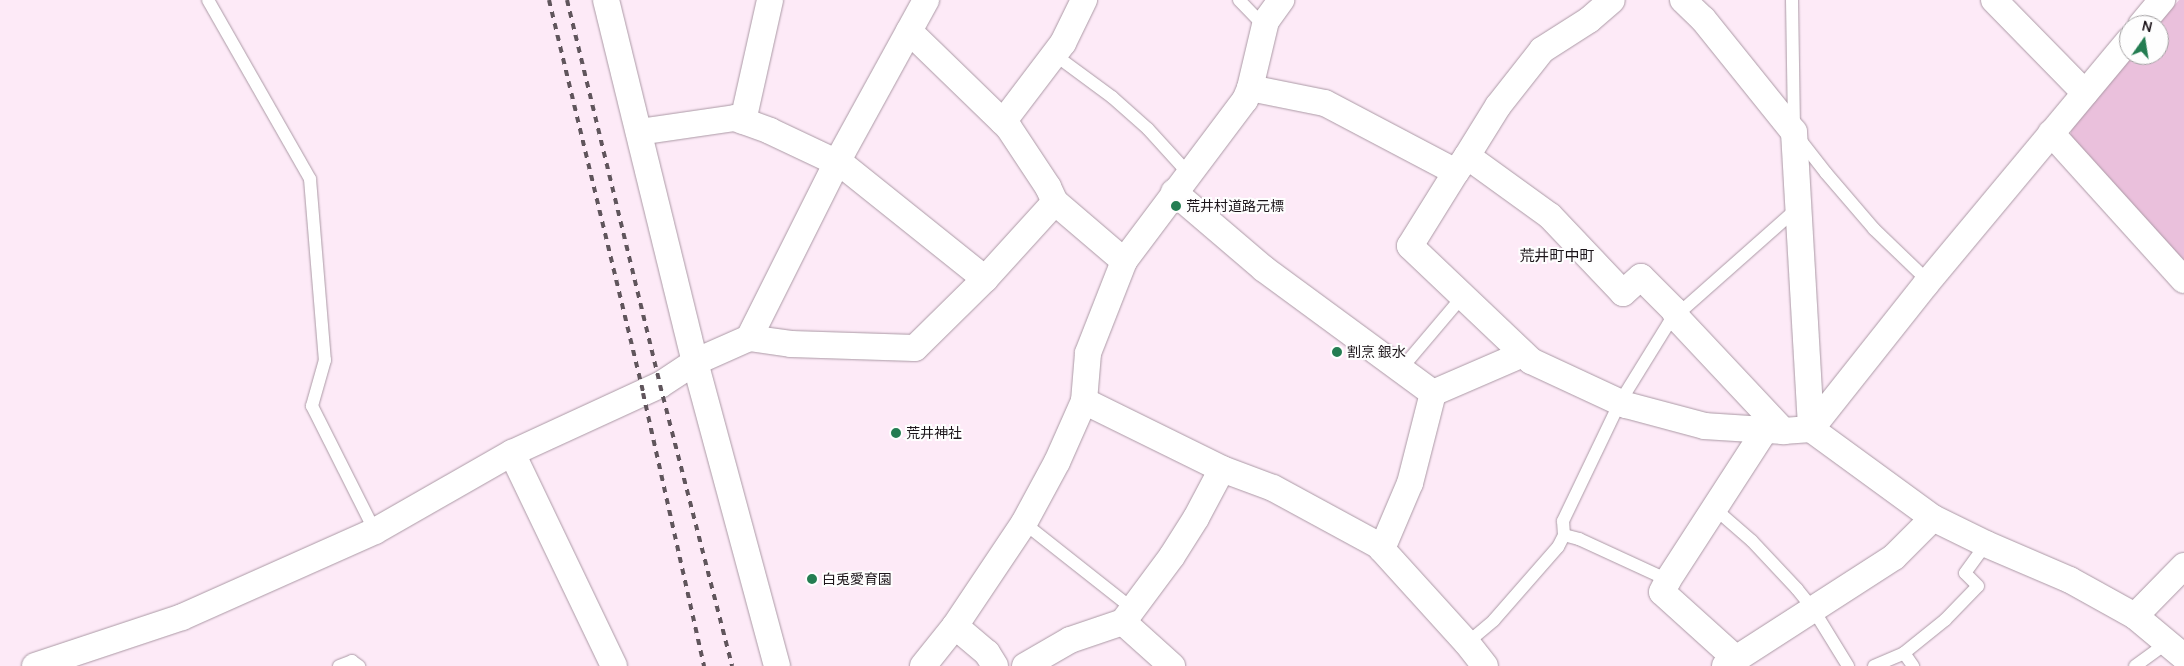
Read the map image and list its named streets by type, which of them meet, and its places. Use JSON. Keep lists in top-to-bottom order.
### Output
{
  "districts": ["荒井町中町"],
  "places": [
    "荒井村道路元標",
    "割烹 銀水",
    "荒井神社",
    "白兎愛育園"
  ],
  "north": "top"
}
